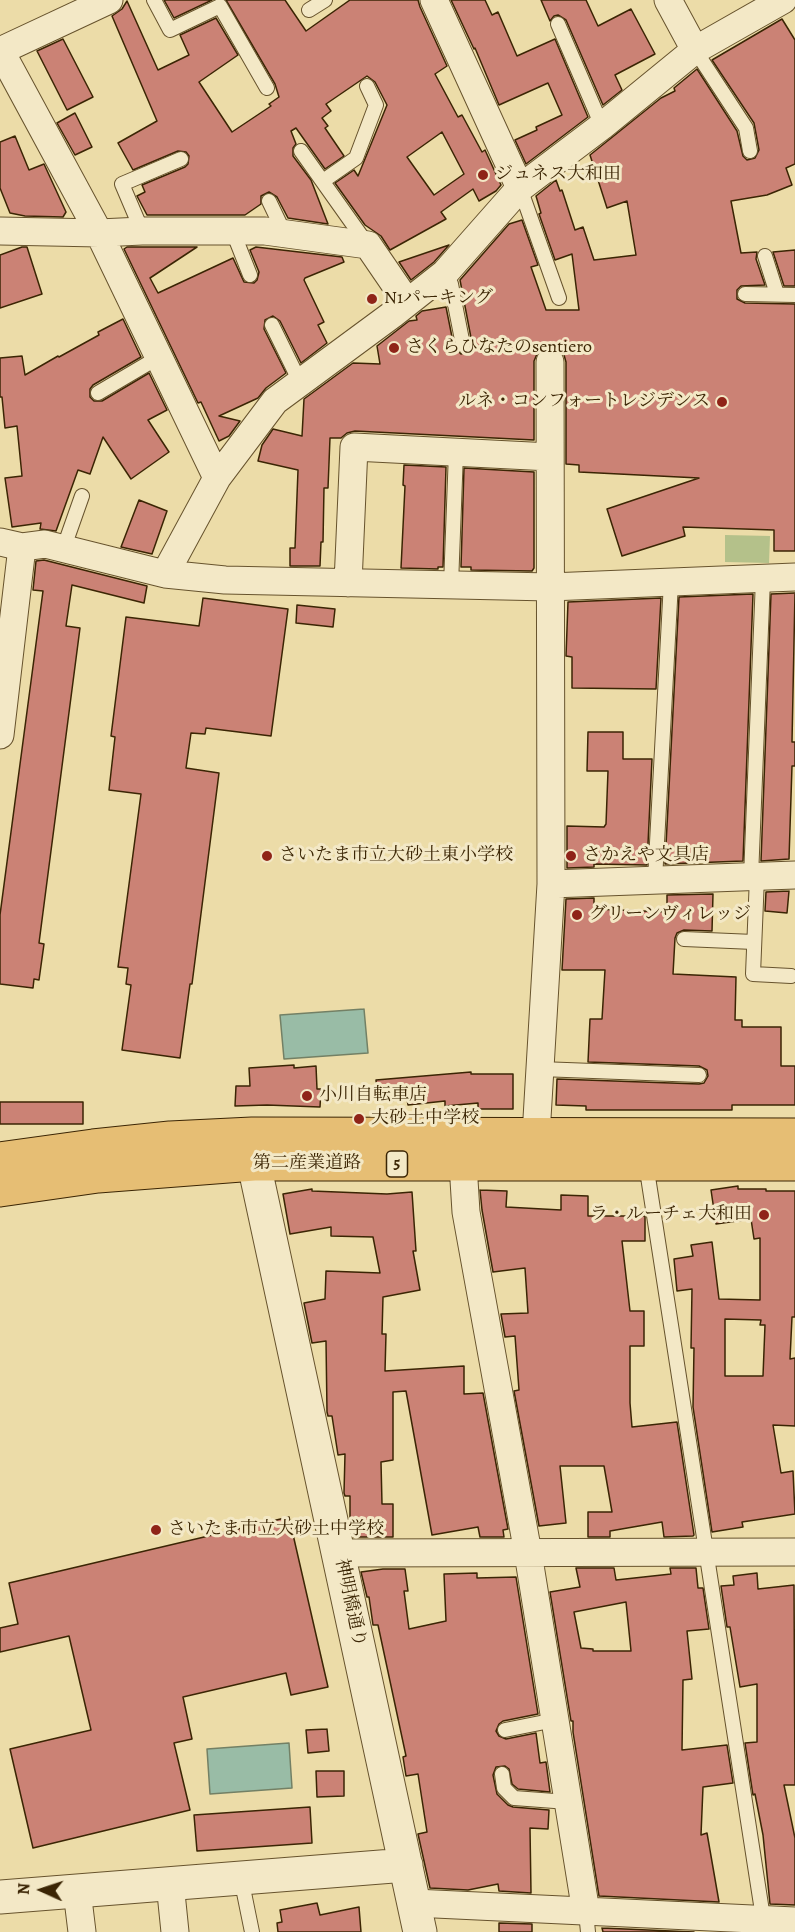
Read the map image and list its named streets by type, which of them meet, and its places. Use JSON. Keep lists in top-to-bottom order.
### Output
{
  "streets": {
    "main road": ["第二産業道路", "5"],
    "street": ["神明橋通り"]
  },
  "crossings": [
    ["第二産業道路", "神明橋通り"]
  ],
  "places": [
    "ジュネス大和田",
    "N1パーキング",
    "さくらひなたのsentiero",
    "ルネ・コンフォートレジデンス",
    "さいたま市立大砂土東小学校",
    "さかえや文具店",
    "グリーンヴィレッジ",
    "小川自転車店",
    "大砂土中学校",
    "ラ・ルーチェ大和田",
    "さいたま市立大砂土中学校"
  ],
  "north": "left"
}
